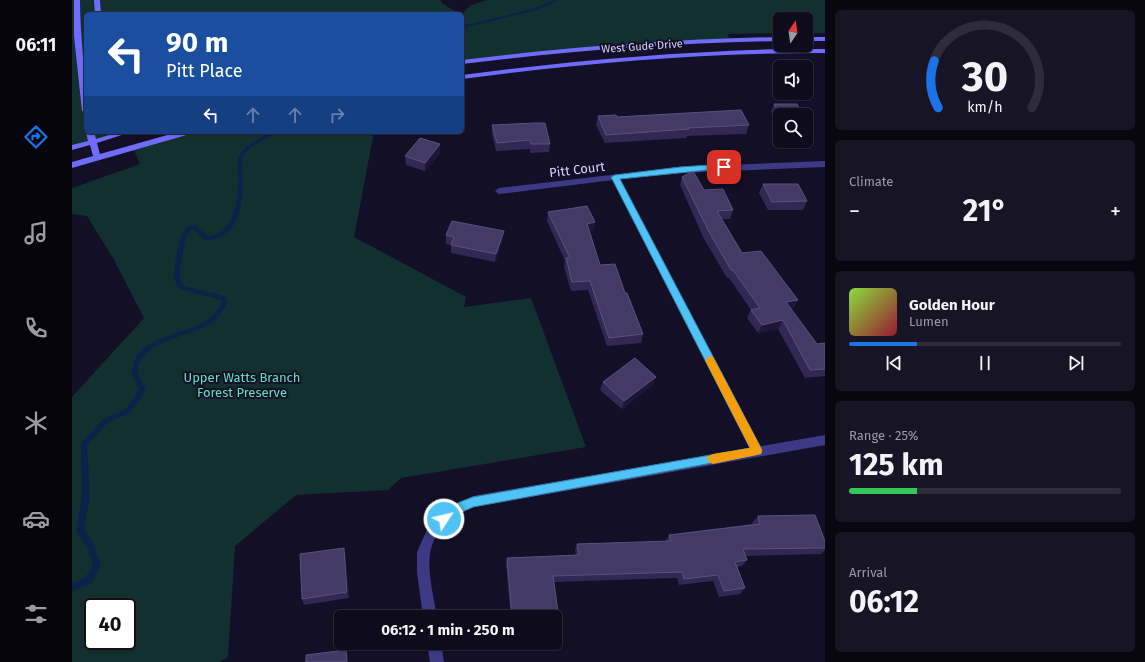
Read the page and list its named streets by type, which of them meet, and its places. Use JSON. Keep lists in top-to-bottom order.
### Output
{
  "streets": {
    "main road": ["West Gude Drive"],
    "street": ["Pitt Court"]
  },
  "parks": ["Upper Watts Branch Forest Preserve"],
  "north": "top",
  "page": {
    "tabs": "06:11",
    "turn": ["90 m", "Pitt Place"],
    "tile": [
      "Climate",
      ["Range · 25%", "125 km"],
      ["Arrival", "06:12"]
    ],
    "heat": ["−", "21°", "+"],
    "song": ["Golden Hour", "Lumen"],
    "limit": "40",
    "trip": "06:12 · 1 min · 250 m",
    "gauge": ["30", "km/h"]
  }
}
